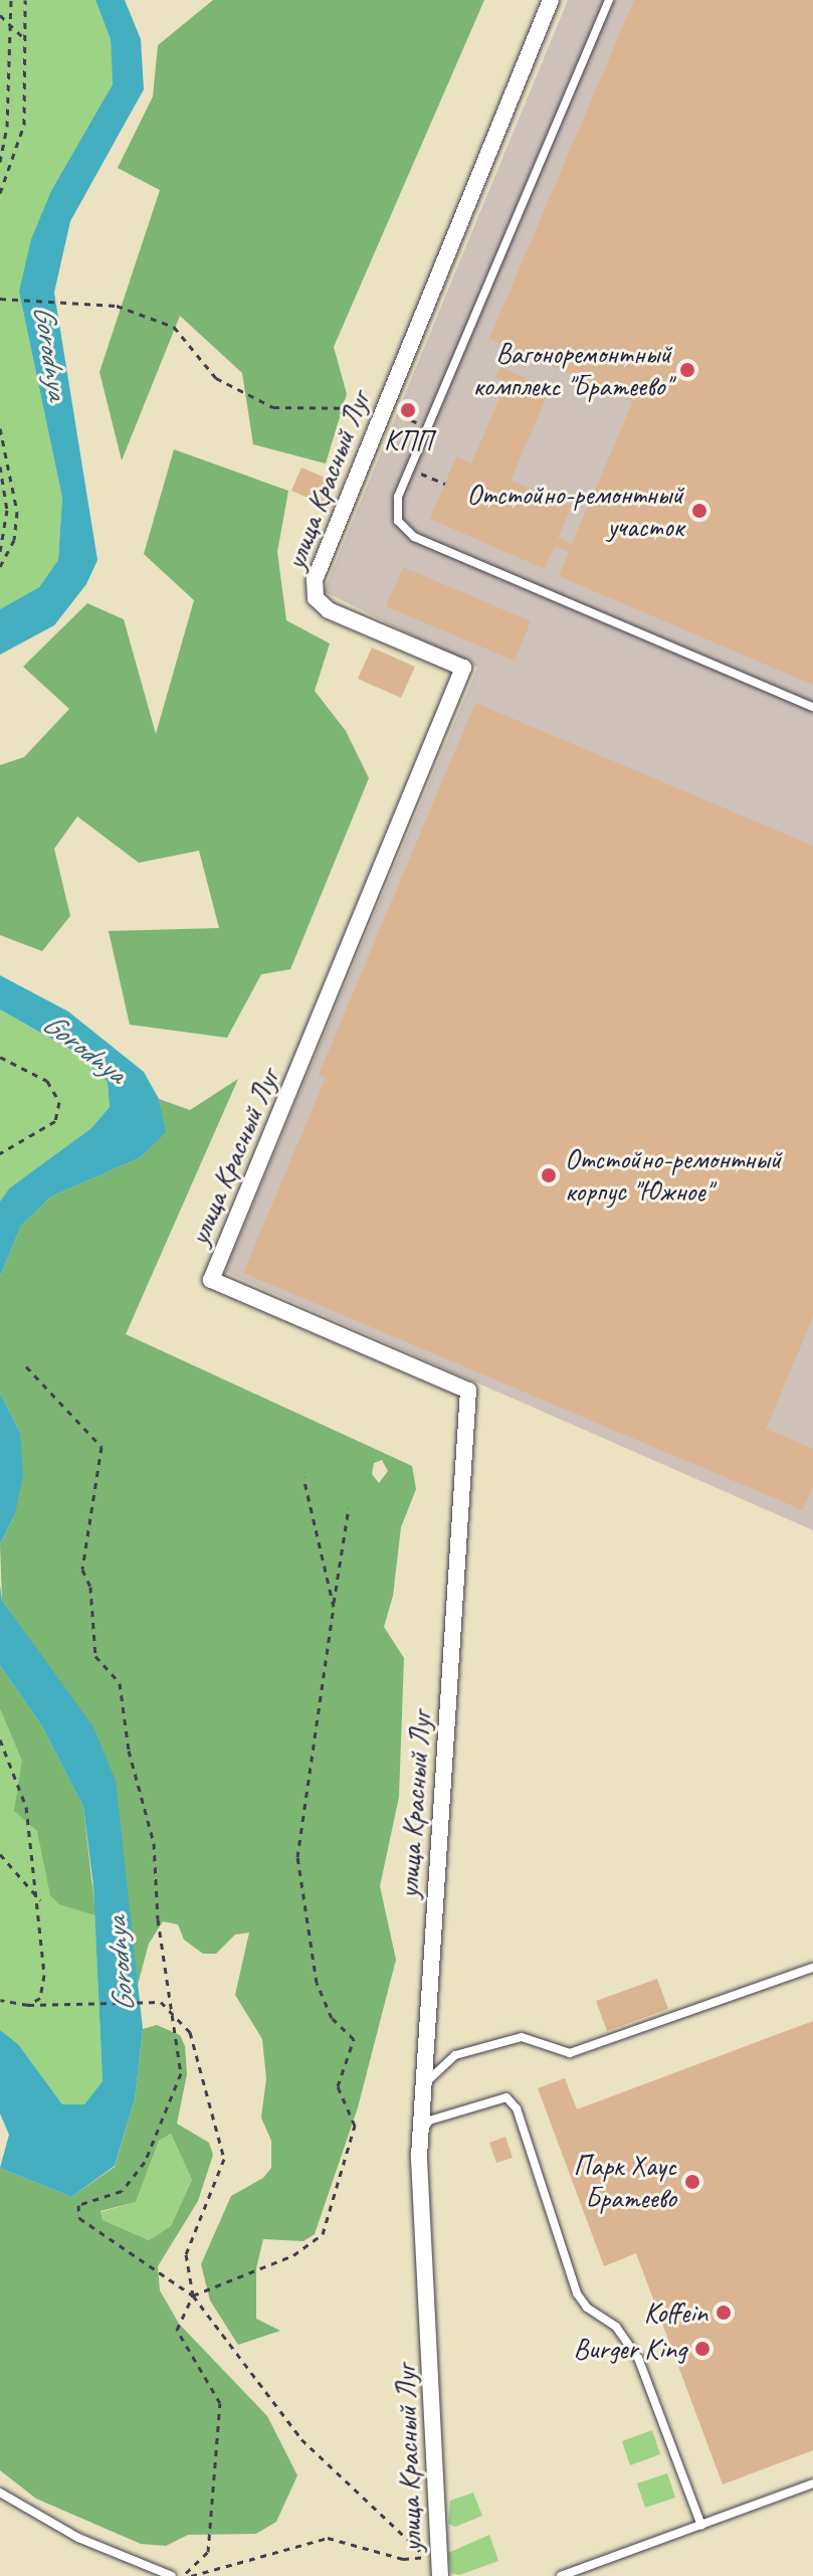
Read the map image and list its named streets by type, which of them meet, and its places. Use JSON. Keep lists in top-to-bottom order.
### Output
{
  "streets": {
    "street": ["улица Красный Луг"]
  },
  "water": ["Gorodnya"],
  "places": [
    "Вагоноремонтный комплекс \"Братеево\"",
    "КПП",
    "Отстойно-ремонтный участок",
    "Отстойно-ремонтный корпус \"Южное\"",
    "Парк Хаус Братеево",
    "Koffein",
    "Burger King"
  ]
}
